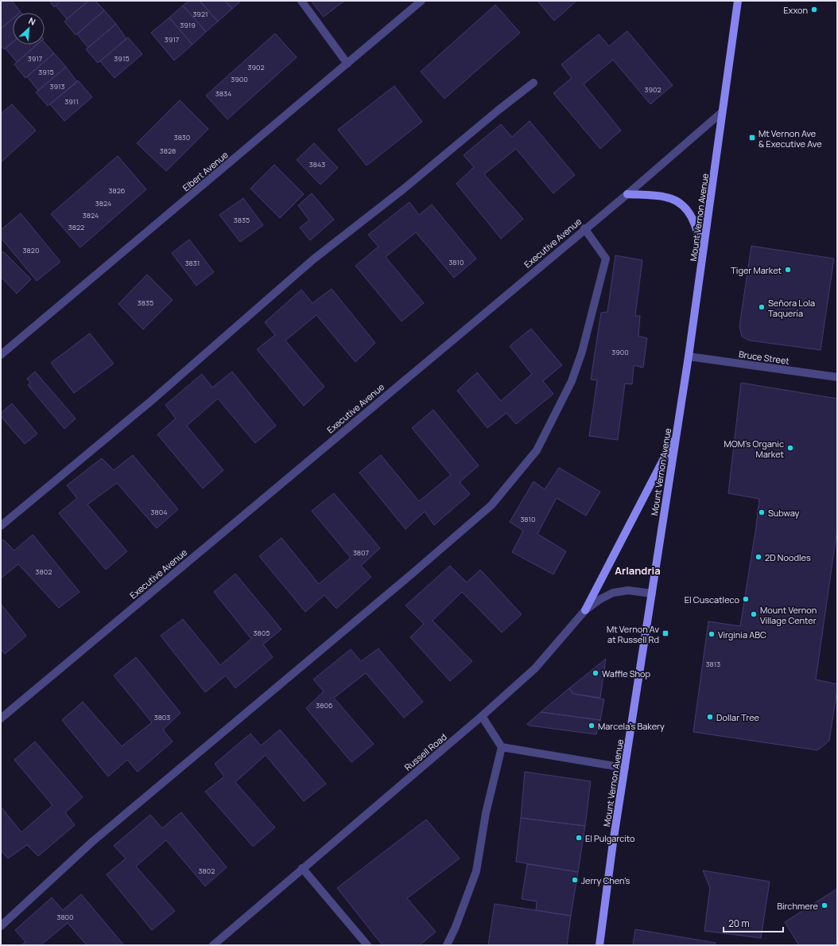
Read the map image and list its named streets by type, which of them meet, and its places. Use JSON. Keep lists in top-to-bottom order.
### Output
{
  "streets": {
    "main road": ["Mount Vernon Avenue"],
    "street": [
      "Elbert Avenue",
      "Executive Avenue",
      "Bruce Street",
      "Russell Road"
    ]
  },
  "crossings": [
    ["Mount Vernon Avenue", "Executive Avenue"],
    ["Mount Vernon Avenue", "Bruce Street"],
    ["Mount Vernon Avenue", "Russell Road"]
  ],
  "districts": ["Arlandria"],
  "places": {
    "other": [
      "Exxon",
      "Tiger Market",
      "Señora Lola Taquería",
      "MOM's Organic Market",
      "Subway",
      "2D Noodles",
      "El Cuscatleco",
      "Mount Vernon Village Center",
      "Virginia ABC",
      "Waffle Shop",
      "Dollar Tree",
      "Marcela's Bakery",
      "El Pulgarcito",
      "Jerry Chen's",
      "Birchmere"
    ],
    "transit": ["Mt Vernon Ave & Executive Ave", "Mt Vernon Av at Russell Rd"]
  },
  "house_numbers": [
    "3921",
    "3919",
    "3917",
    "3917",
    "3915",
    "3902",
    "3915",
    "3900",
    "3913",
    "3902",
    "3834",
    "3911",
    "3830",
    "3828",
    "3843",
    "3826",
    "3824",
    "3824",
    "3835",
    "3822",
    "3820",
    "3810",
    "3831",
    "3835",
    "3900",
    "3804",
    "3810",
    "3807",
    "3802",
    "3805",
    "3813",
    "3806",
    "3803",
    "3802",
    "3800"
  ],
  "scale_bar": "20 m",
  "north": "top right"
}
